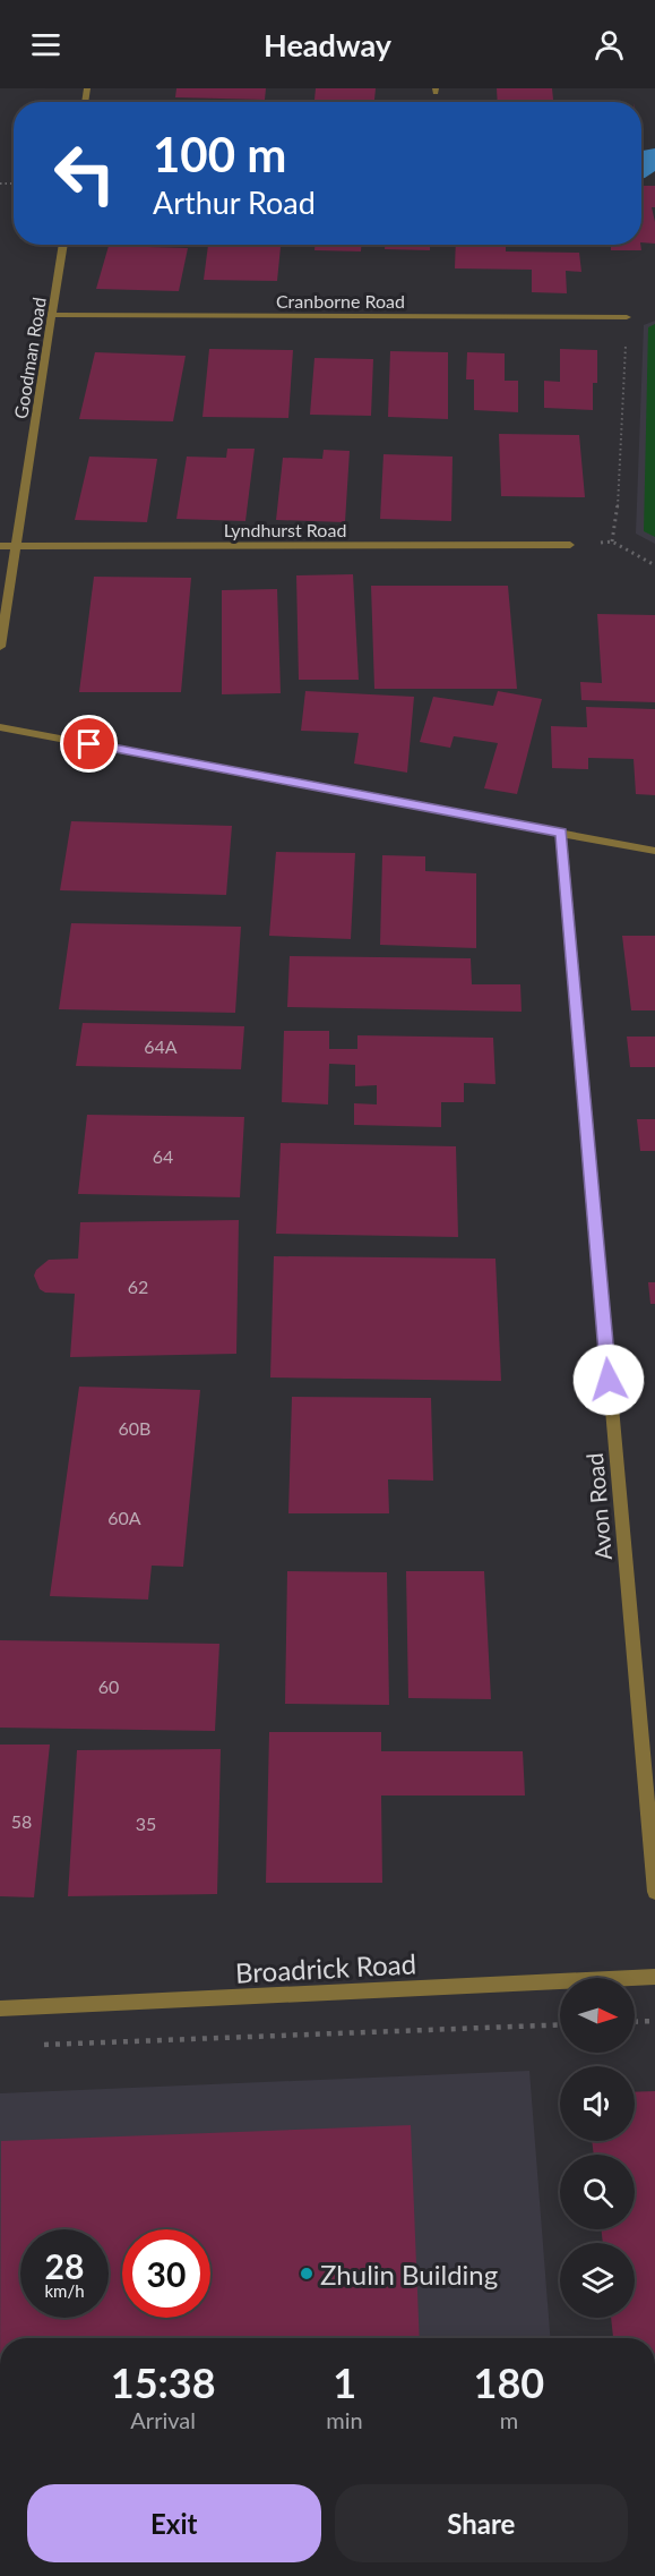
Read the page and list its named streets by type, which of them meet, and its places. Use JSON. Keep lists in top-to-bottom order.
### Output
{
  "streets": {
    "street": [
      "Cranborne Road",
      "Goodman Road",
      "Lyndhurst Road",
      "Avon Road",
      "Broadrick Road"
    ]
  },
  "crossings": [
    ["Cranborne Road", "Goodman Road"],
    ["Goodman Road", "Lyndhurst Road"]
  ],
  "places": ["Zhulin Building"],
  "house_numbers": [
    "64A",
    "64",
    "62",
    "60B",
    "60A",
    "60",
    "58",
    "35"
  ],
  "north": "right",
  "page": {
    "header": "Headway",
    "turn": ["100 m", "Arthur Road"],
    "speed": "28 km/h",
    "limit": "30",
    "eta": [
      "15:38",
      "Arrival",
      "1",
      "min",
      "180",
      "m"
    ],
    "buttons": ["Exit", "Share"]
  }
}
